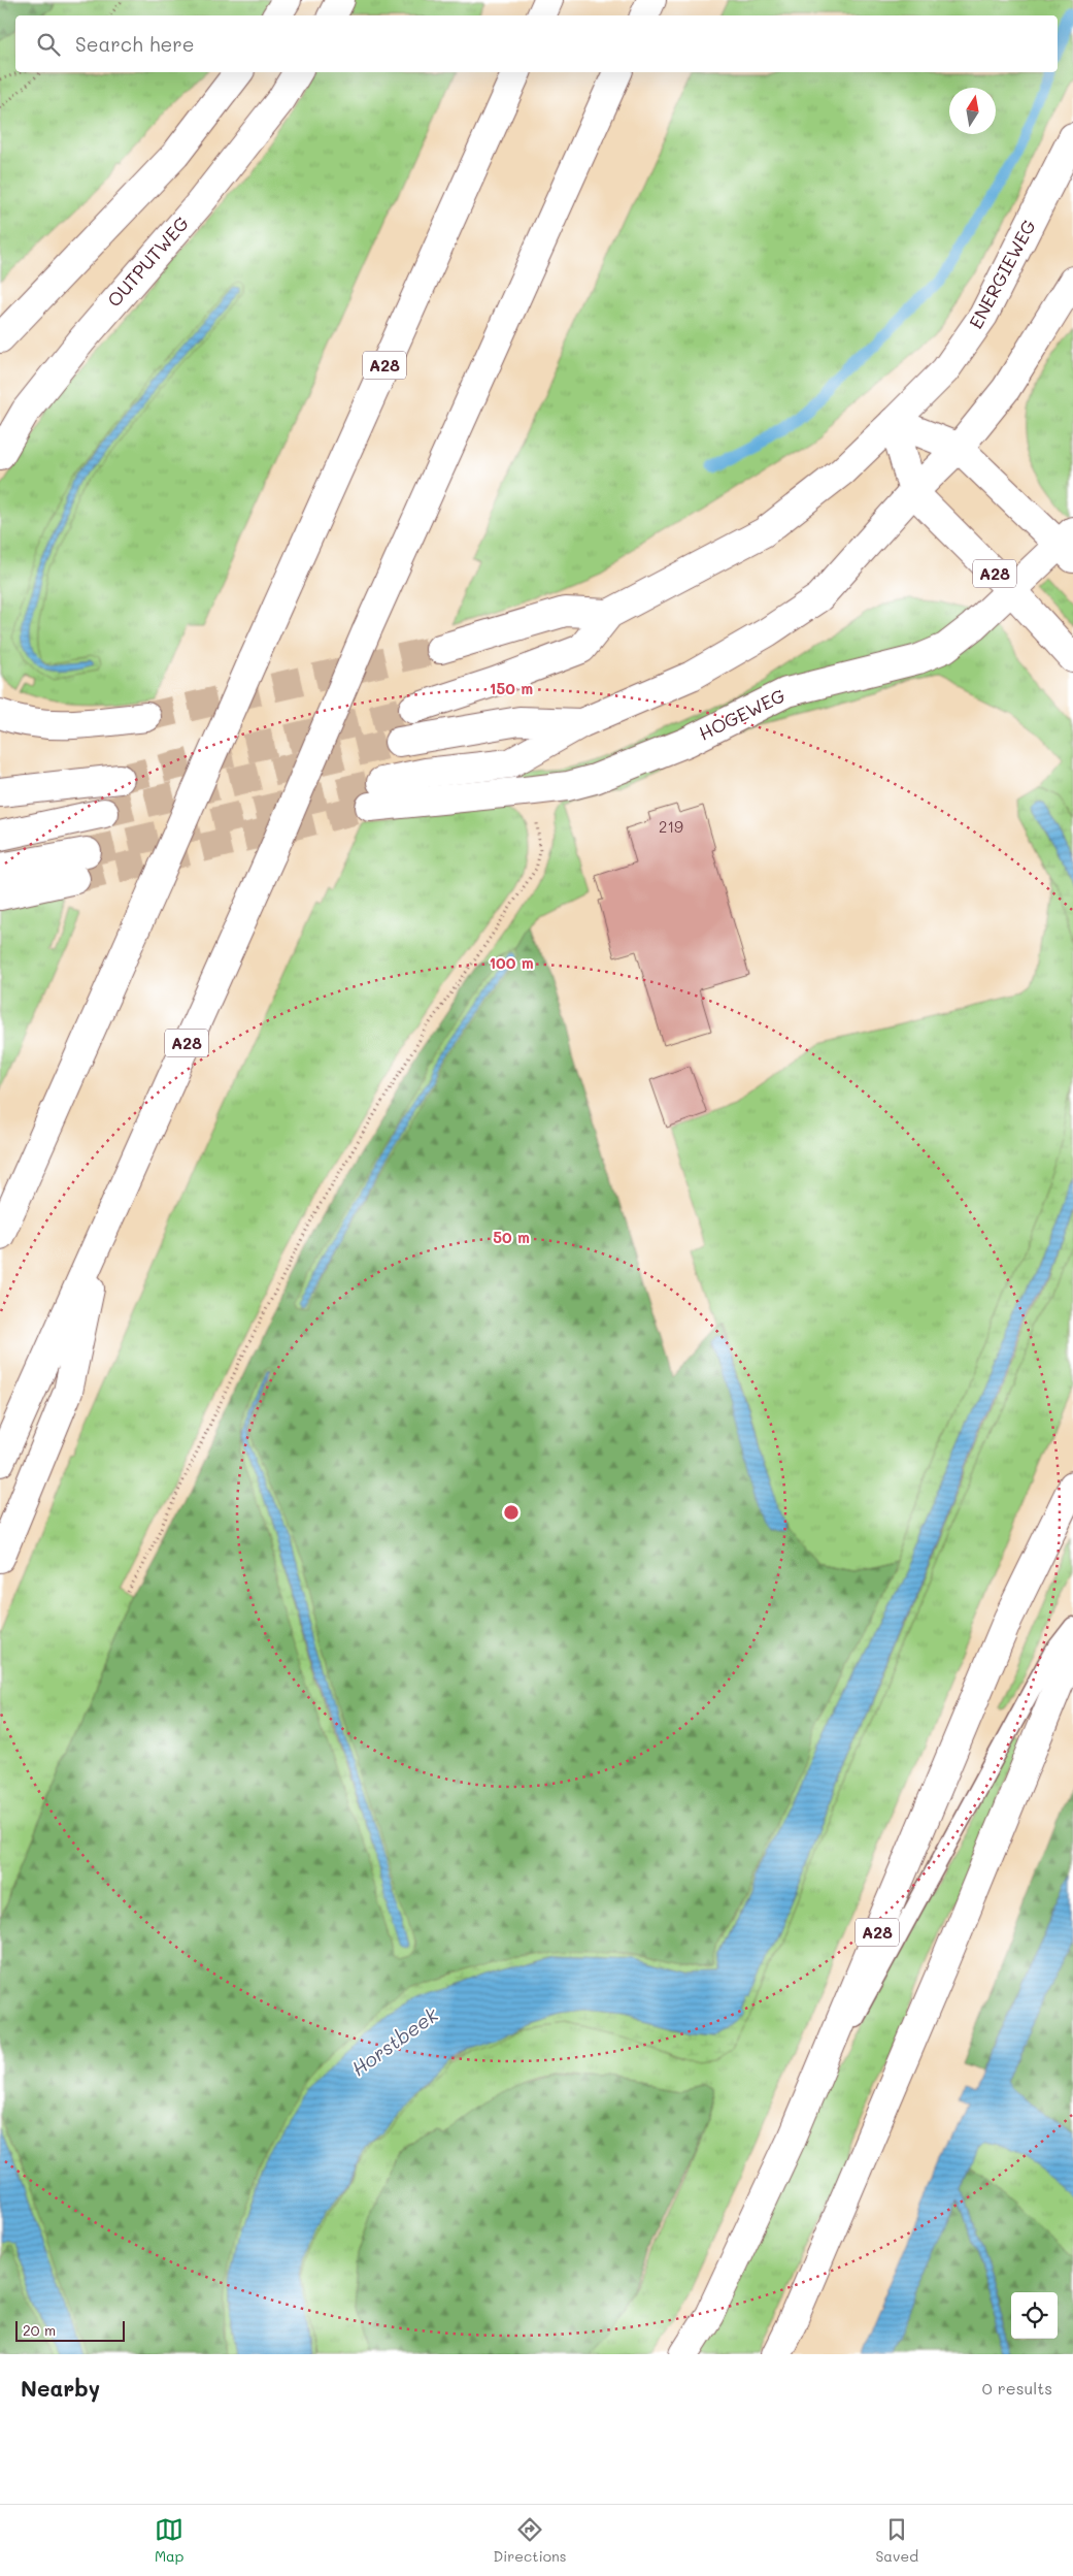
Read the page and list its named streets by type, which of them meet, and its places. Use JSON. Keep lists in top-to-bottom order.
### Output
{
  "streets": {
    "main road": [
      "OUTPUTWEG",
      "ENERGIEWEG",
      "A28",
      "HOGEWEG"
    ]
  },
  "crossings": [
    ["A28", "HOGEWEG"]
  ],
  "water": ["Horstbeek"],
  "house_numbers": ["219"],
  "scale_bar": "20 m",
  "north": "top",
  "page": {
    "search": "Search here",
    "scale": "20 m",
    "heading": ["Nearby", "0 results"],
    "nav": ["Map", "Directions", "Saved"]
  },
  "rings": ["150 m", "100 m", "50 m"]
}
